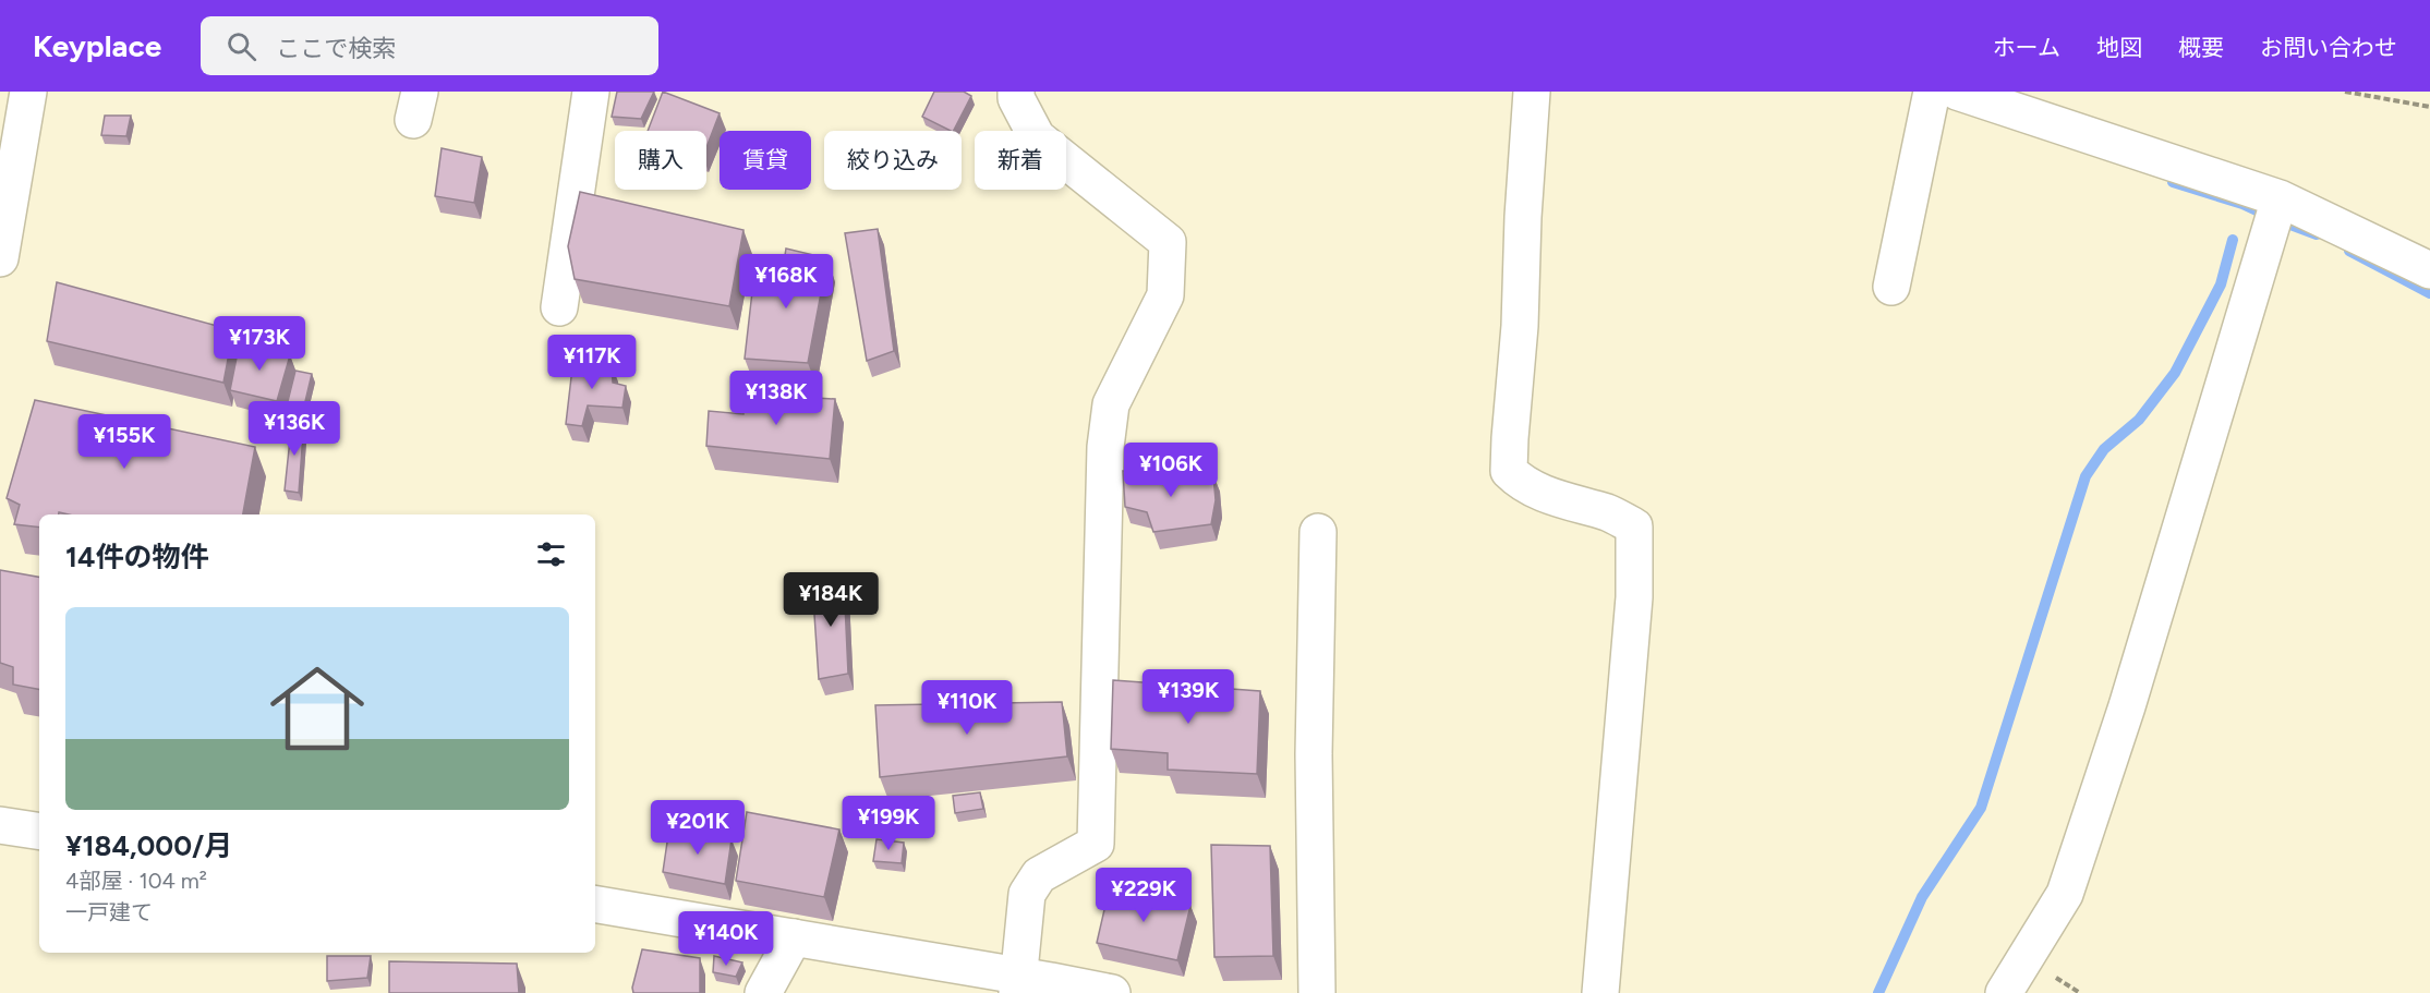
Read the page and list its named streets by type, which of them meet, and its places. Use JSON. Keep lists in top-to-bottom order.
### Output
{
  "page": {
    "header": "Keyplace",
    "search": "ここで検索",
    "nav": [
      "ホーム",
      "地図",
      "概要",
      "お問い合わせ"
    ],
    "chip": [
      "購入",
      "賃貸",
      "絞り込み",
      "新着"
    ],
    "price": [
      "¥168K",
      "¥173K",
      "¥117K",
      "¥138K",
      "¥136K",
      "¥155K",
      "¥106K",
      "¥184K",
      "¥139K",
      "¥110K",
      "¥199K",
      "¥201K",
      "¥229K",
      "¥140K"
    ],
    "heading": "14件の物件",
    "list": [
      {
        "name": "¥184,000/月",
        "note": "4部屋 · 104 m² · 一戸建て"
      }
    ]
  }
}
